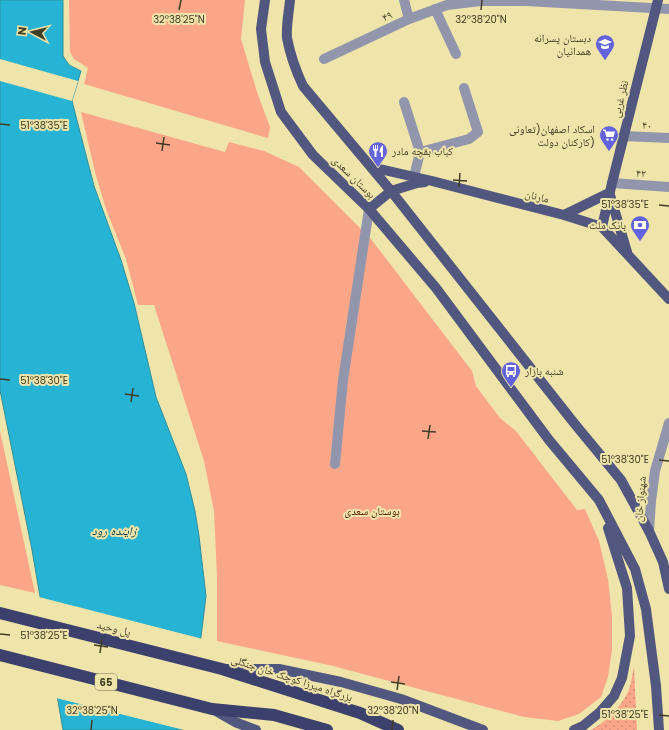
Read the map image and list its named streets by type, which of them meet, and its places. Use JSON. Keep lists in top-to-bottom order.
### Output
{
  "streets": {
    "highway": ["پل وحید", "بزرگراه میرزا کوچک خان جنگلی", "65"],
    "main road": ["نظر غربی", "بوستان سعدی", "مارنان"],
    "street": [
      "۴۹",
      "۴۰",
      "۴۲",
      "شهنواز خان"
    ]
  },
  "crossings": [
    ["۴۹", "نظر غربی"],
    ["نظر غربی", "۴۰"],
    ["نظر غربی", "۴۲"],
    ["نظر غربی", "مارنان"],
    ["بوستان سعدی", "مارنان"],
    ["بوستان سعدی", "شهنواز خان"],
    ["پل وحید", "بزرگراه میرزا کوچک خان جنگلی"]
  ],
  "water": ["زاینده رود"],
  "parks": ["بوستان سعدی"],
  "places": {
    "school or university": ["دبستان پسرانه همدانیان"],
    "supermarket": ["اسکاد اصفهان(تعاونی کارکنان دولت)"],
    "restaurant": ["کباب بقچه مادر"],
    "bank": ["بانک ملت"],
    "bus stop": ["شنبه بازار"]
  },
  "north": "left",
  "coordinates": [
    "32°38'25\"N",
    "32°38'20\"N",
    "51°38'35\"E",
    "51°38'30\"E",
    "51°38'25\"E"
  ]
}
